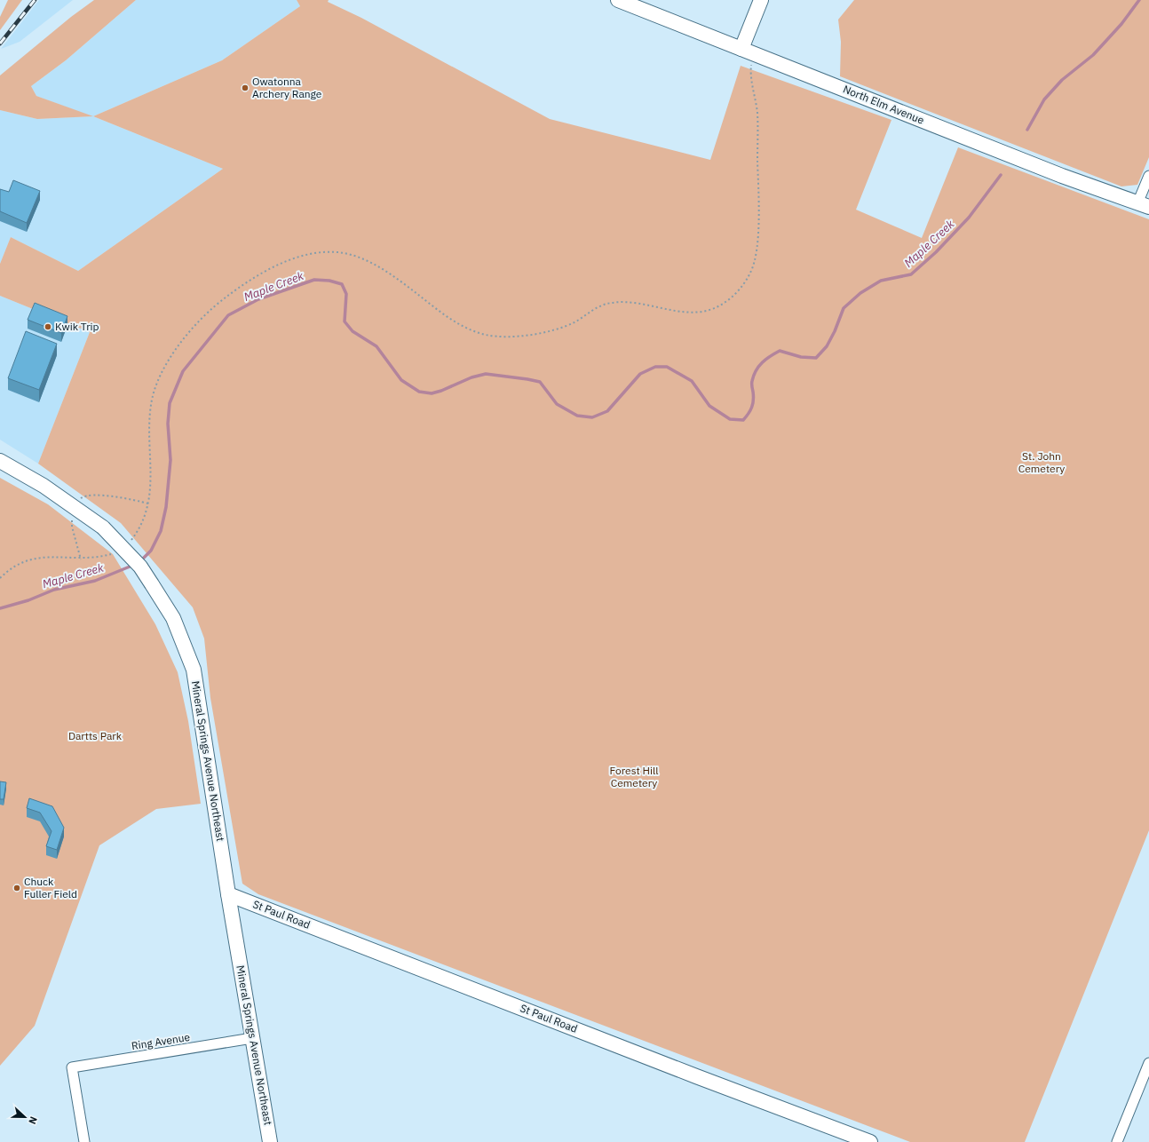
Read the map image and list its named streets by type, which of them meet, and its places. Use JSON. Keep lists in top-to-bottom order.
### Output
{
  "streets": {
    "street": [
      "North Elm Avenue",
      "Mineral Springs Avenue Northeast",
      "St Paul Road",
      "Ring Avenue"
    ]
  },
  "crossings": [
    ["Mineral Springs Avenue Northeast", "St Paul Road"],
    ["Mineral Springs Avenue Northeast", "Ring Avenue"]
  ],
  "water": ["Maple Creek"],
  "parks": ["St. John Cemetery", "Dartts Park", "Forest Hill Cemetery"],
  "places": ["Owatonna Archery Range", "Kwik Trip", "Chuck Fuller Field"],
  "north": "right"
}
